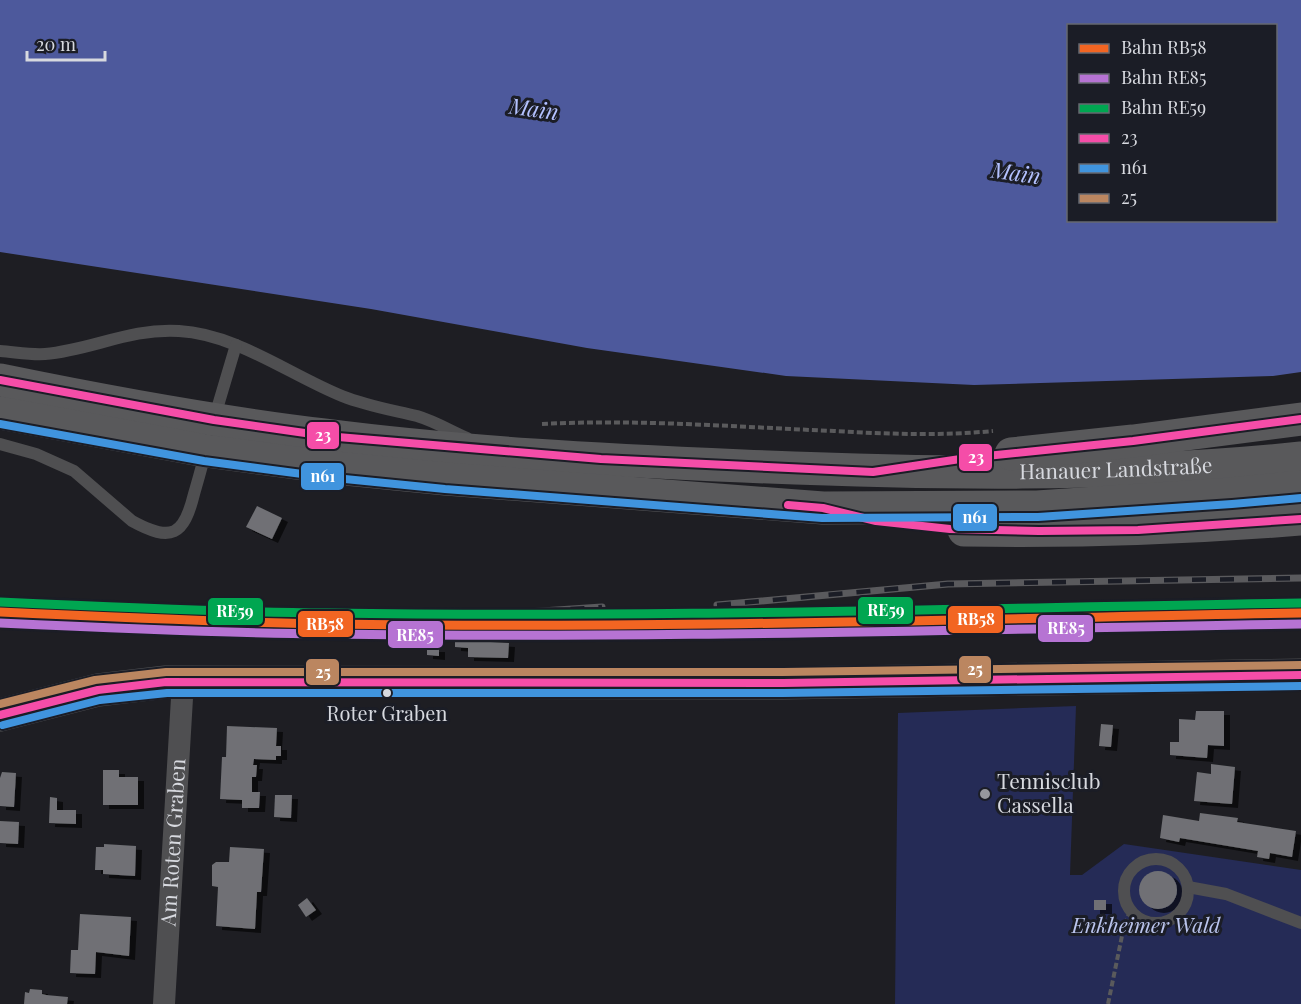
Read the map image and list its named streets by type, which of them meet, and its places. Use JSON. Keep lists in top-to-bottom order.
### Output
{
  "streets": {
    "main road": ["Hanauer Landstraße"],
    "street": ["Am Roten Graben"]
  },
  "water": ["Main"],
  "parks": ["Enkheimer Wald"],
  "places": ["Roter Graben", "Tennisclub Cassella"],
  "lines": [
    "transit line 23",
    "transit line n61",
    "rail line RE59",
    "rail line RB58",
    "rail line RE85",
    "transit line 25"
  ],
  "legend": [
    "Bahn RB58",
    "Bahn RE85",
    "Bahn RE59",
    "23",
    "n61",
    "25"
  ],
  "scale_bar": "20 m"
}
